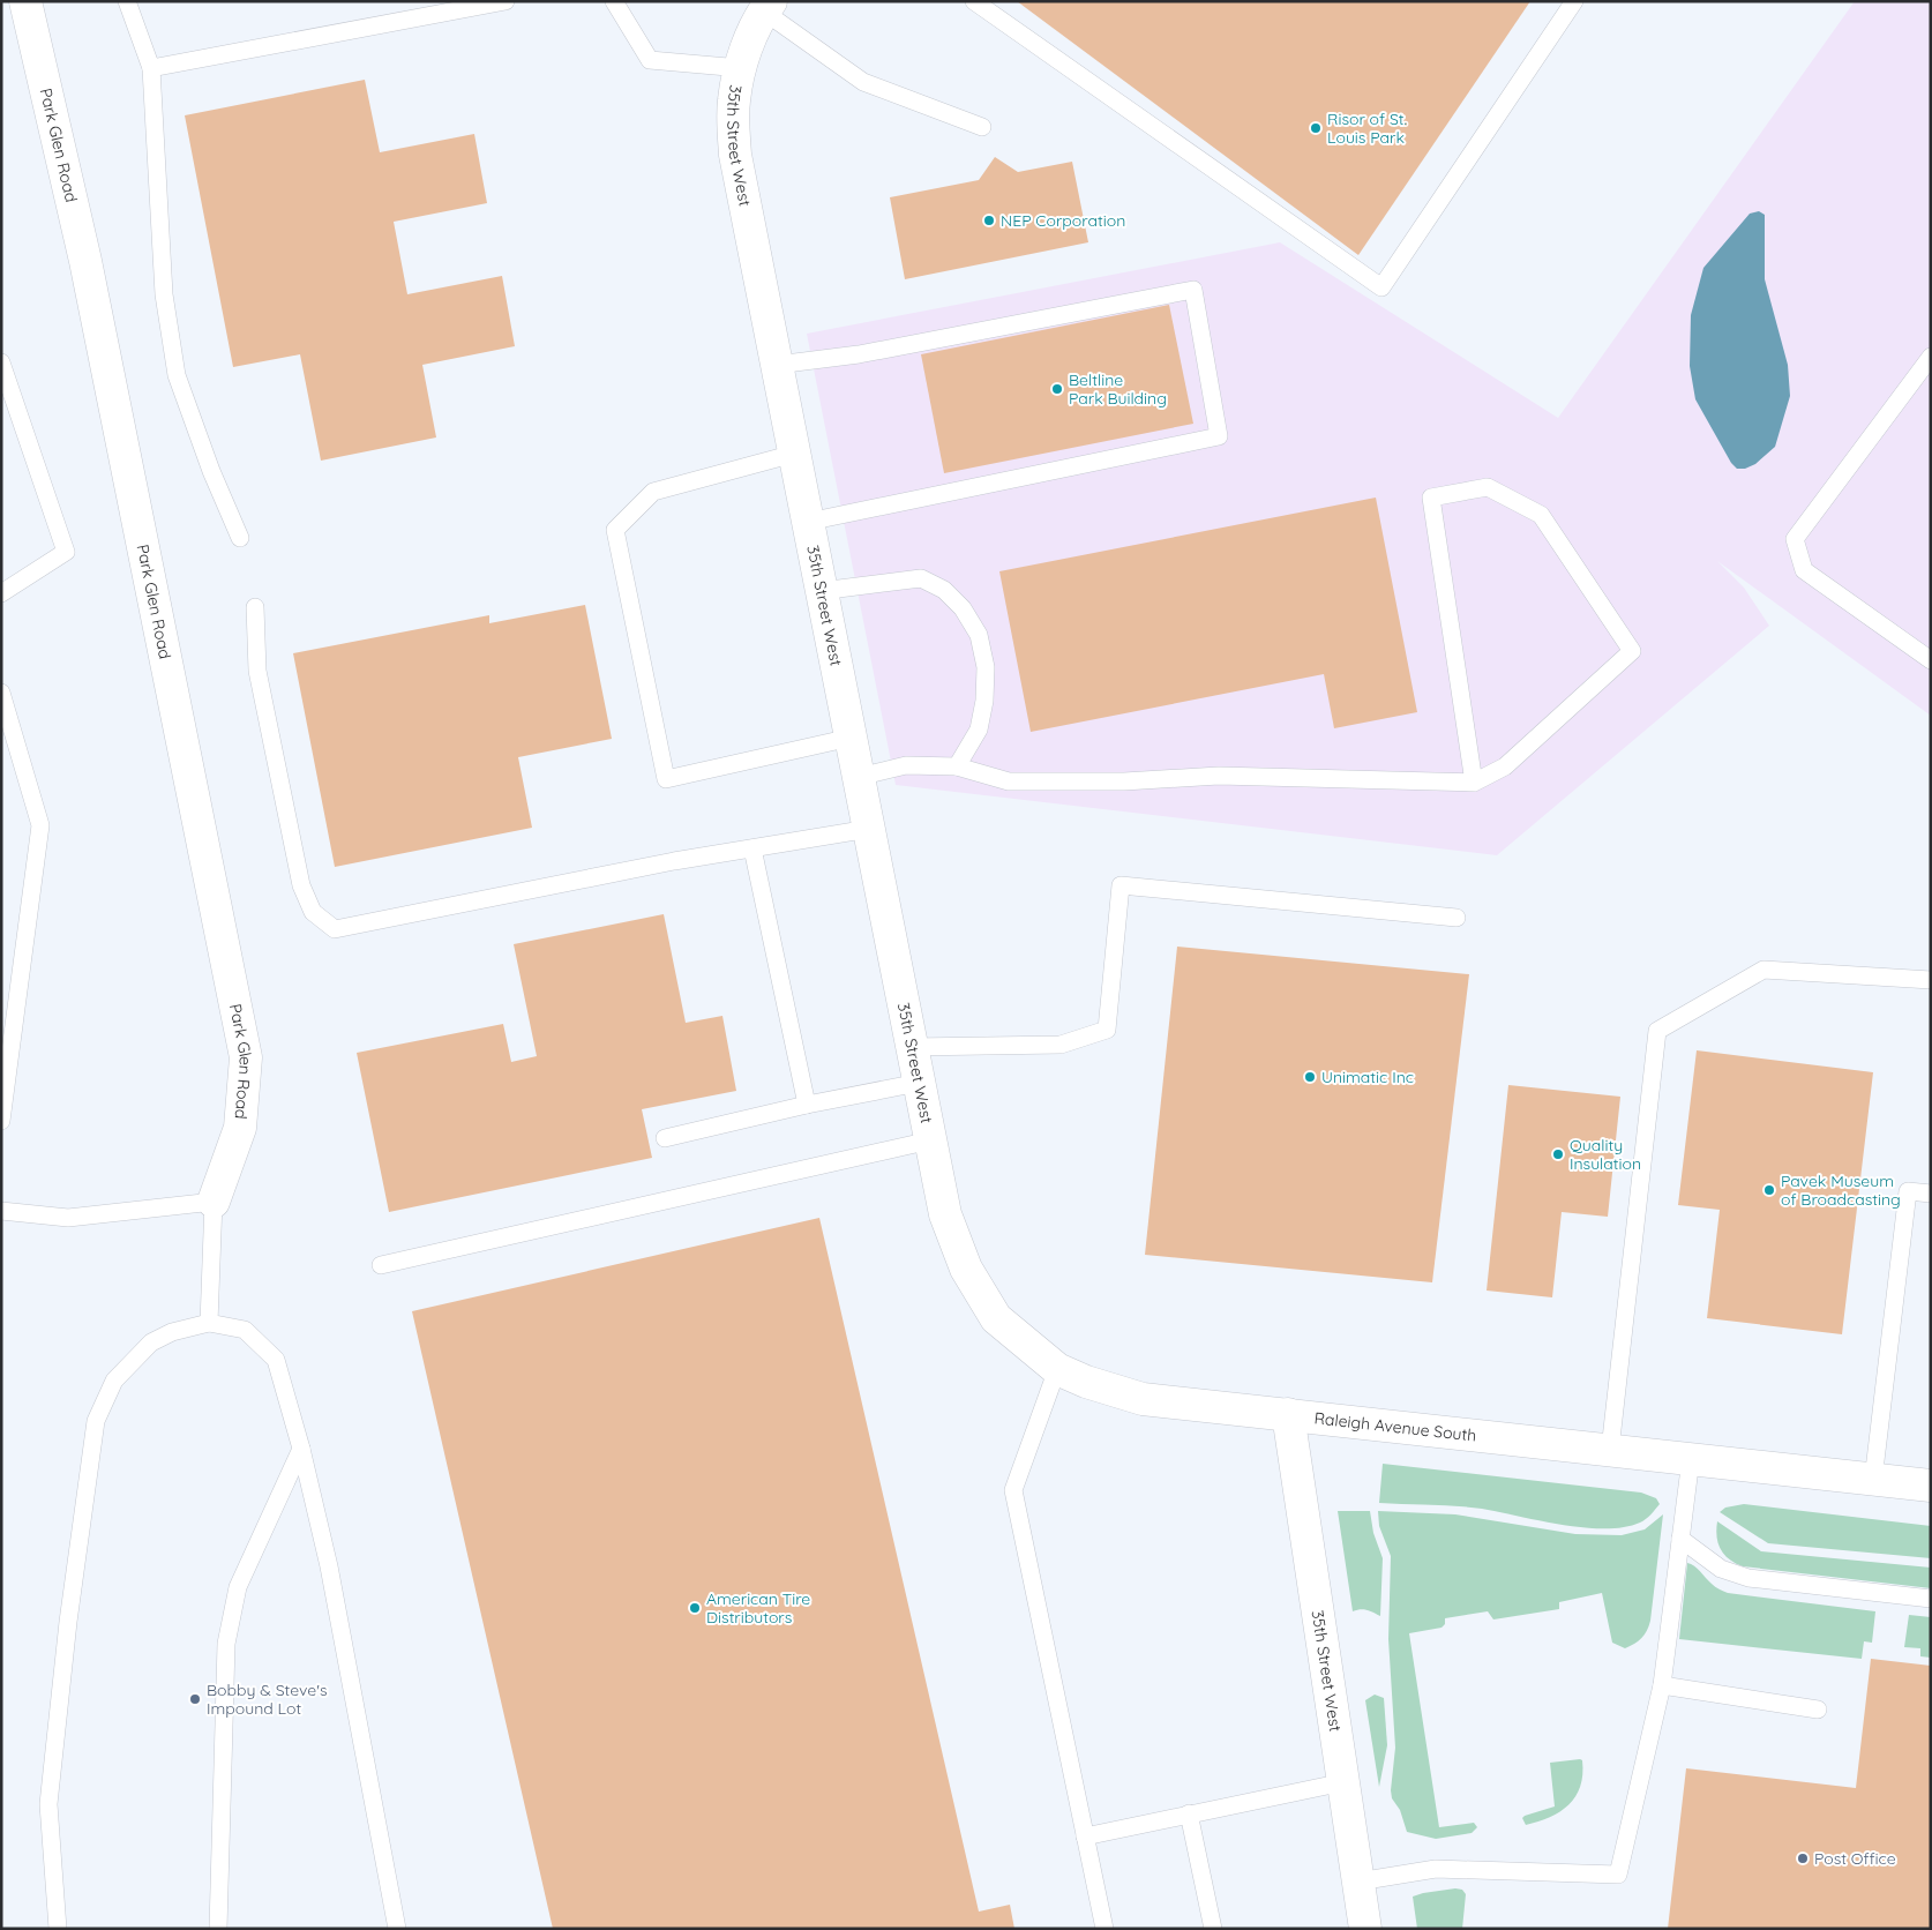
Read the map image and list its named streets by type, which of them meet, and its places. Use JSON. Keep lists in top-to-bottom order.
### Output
{
  "streets": {
    "street": ["Park Glen Road", "35th Street West", "Raleigh Avenue South"]
  },
  "crossings": [
    ["35th Street West", "Raleigh Avenue South"]
  ],
  "places": [
    "Risor of St. Louis Park",
    "NEP Corporation",
    "Beltline Park Building",
    "Unimatic Inc",
    "Quality Insulation",
    "Pavek Museum of Broadcasting",
    "American Tire Distributors",
    "Bobby & Steve's Impound Lot",
    "Post Office"
  ]
}
